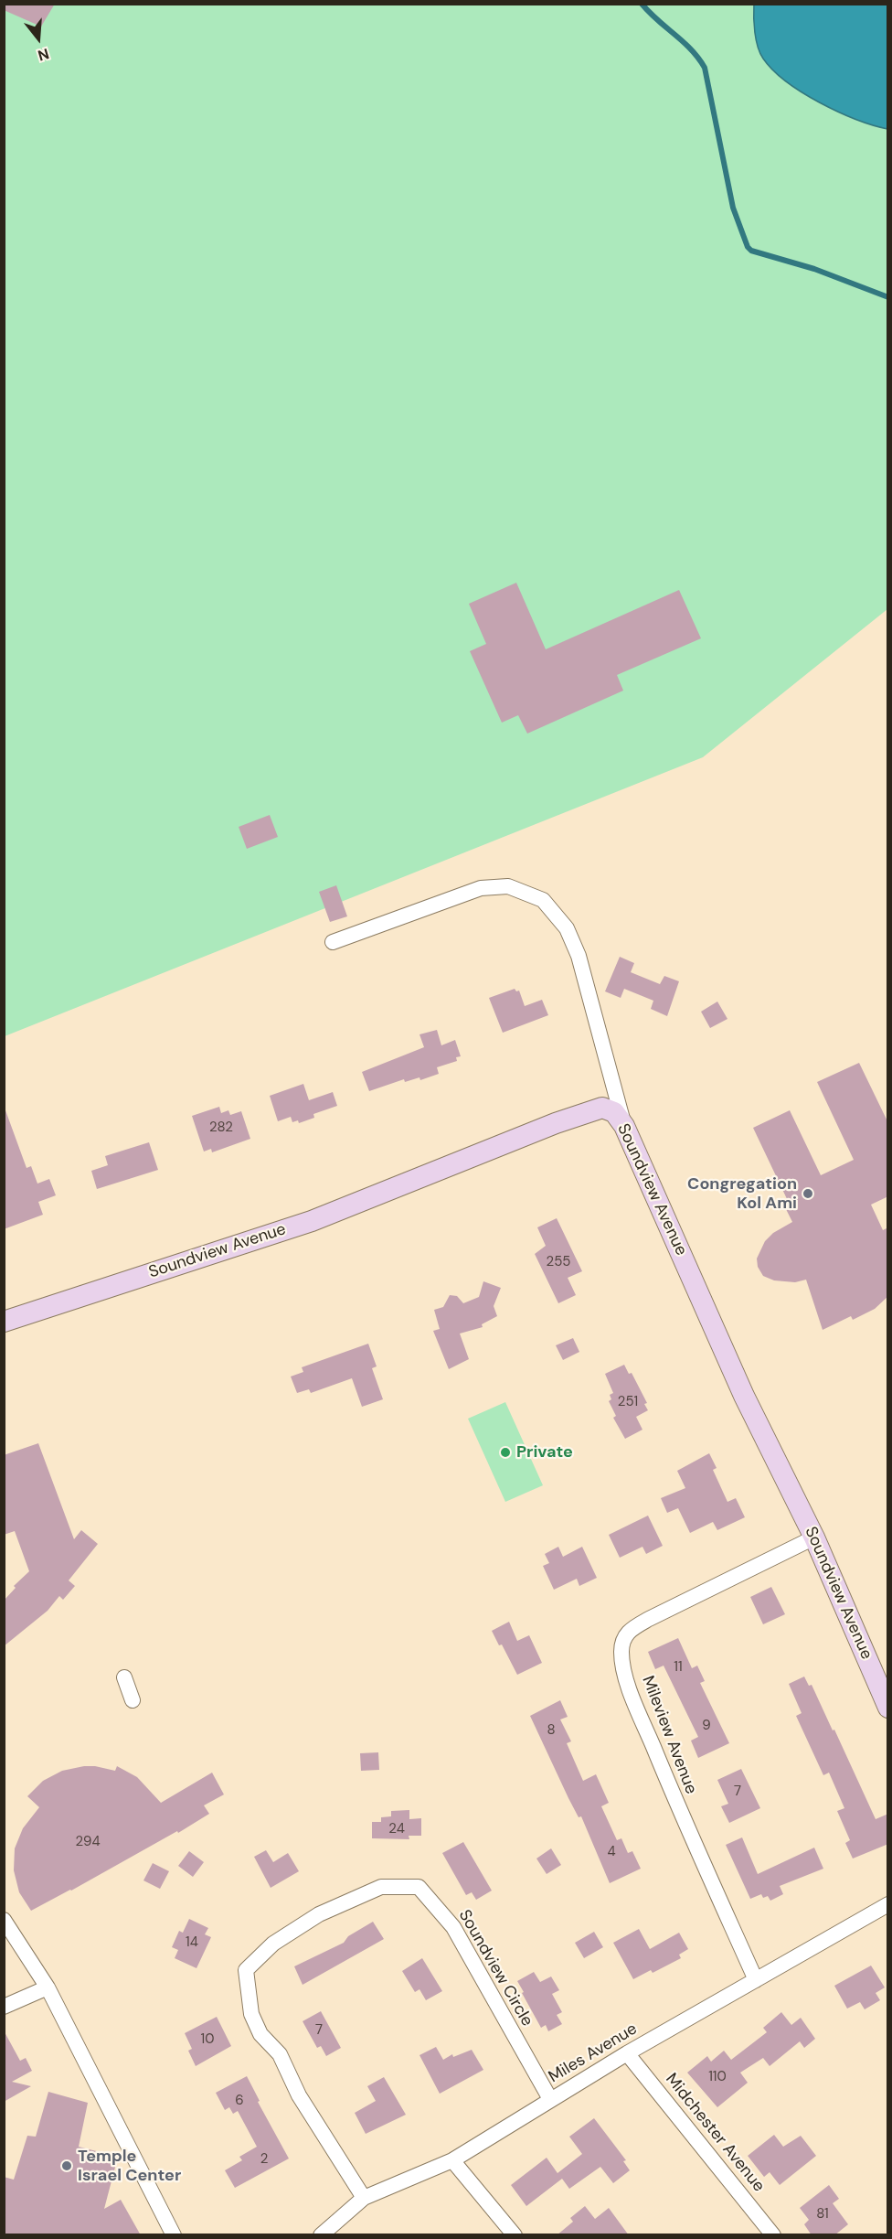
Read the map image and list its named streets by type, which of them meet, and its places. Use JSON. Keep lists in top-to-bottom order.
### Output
{
  "streets": {
    "street": [
      "Soundview Avenue",
      "Mileview Avenue",
      "Soundview Circle",
      "Miles Avenue",
      "Midchester Avenue"
    ]
  },
  "crossings": [
    ["Soundview Avenue", "Mileview Avenue"],
    ["Mileview Avenue", "Miles Avenue"],
    ["Soundview Circle", "Miles Avenue"],
    ["Miles Avenue", "Midchester Avenue"]
  ],
  "places": ["Congregation Kol Ami", "Private", "Temple Israel Center"],
  "house_numbers": [
    "282",
    "255",
    "251",
    "11",
    "9",
    "8",
    "7",
    "24",
    "294",
    "4",
    "14",
    "7",
    "10",
    "110",
    "6",
    "2",
    "81"
  ],
  "north": "bottom"
}
